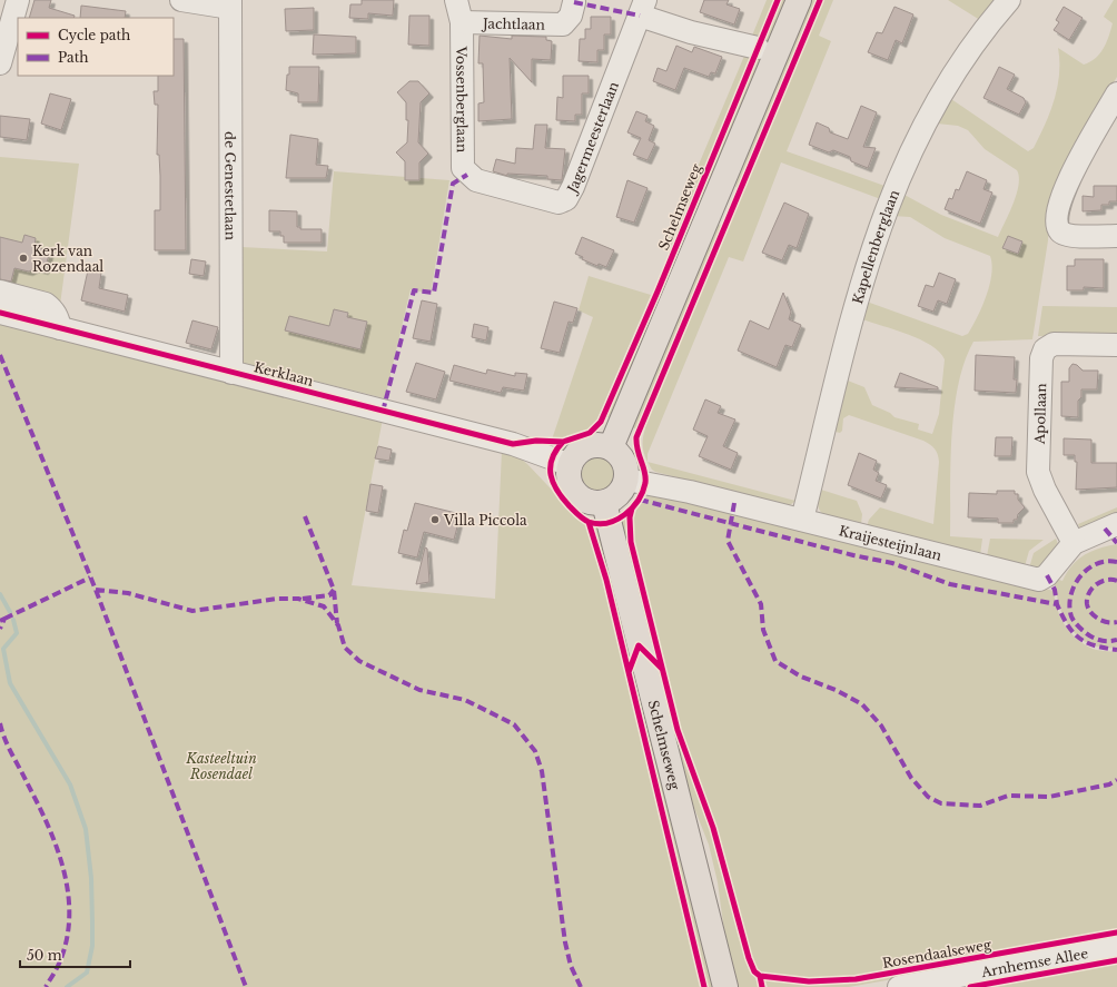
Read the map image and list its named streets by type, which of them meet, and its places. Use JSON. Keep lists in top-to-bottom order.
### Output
{
  "streets": {
    "main road": ["Schelmseweg"],
    "street": [
      "Jachtlaan",
      "Vossenberglaan",
      "Jagermeesterlaan",
      "de Genestetlaan",
      "Kapellenberglaan",
      "Kerklaan",
      "Apollaan",
      "Kraijesteijnlaan",
      "Arnhemse Allee"
    ],
    "cycle path": ["Rosendaalseweg"]
  },
  "crossings": [
    ["Jachtlaan", "Vossenberglaan"],
    ["Vossenberglaan", "Jagermeesterlaan"],
    ["de Genestetlaan", "Kerklaan"],
    ["Schelmseweg", "Kerklaan"],
    ["Schelmseweg", "Kraijesteijnlaan"],
    ["Kapellenberglaan", "Kraijesteijnlaan"],
    ["Kerklaan", "Kraijesteijnlaan"],
    ["Apollaan", "Kraijesteijnlaan"]
  ],
  "parks": ["Kasteeltuin Rosendael"],
  "places": ["Kerk van Rozendaal", "Villa Piccola"],
  "legend": ["Cycle path", "Path"],
  "scale_bar": "50 m"
}
